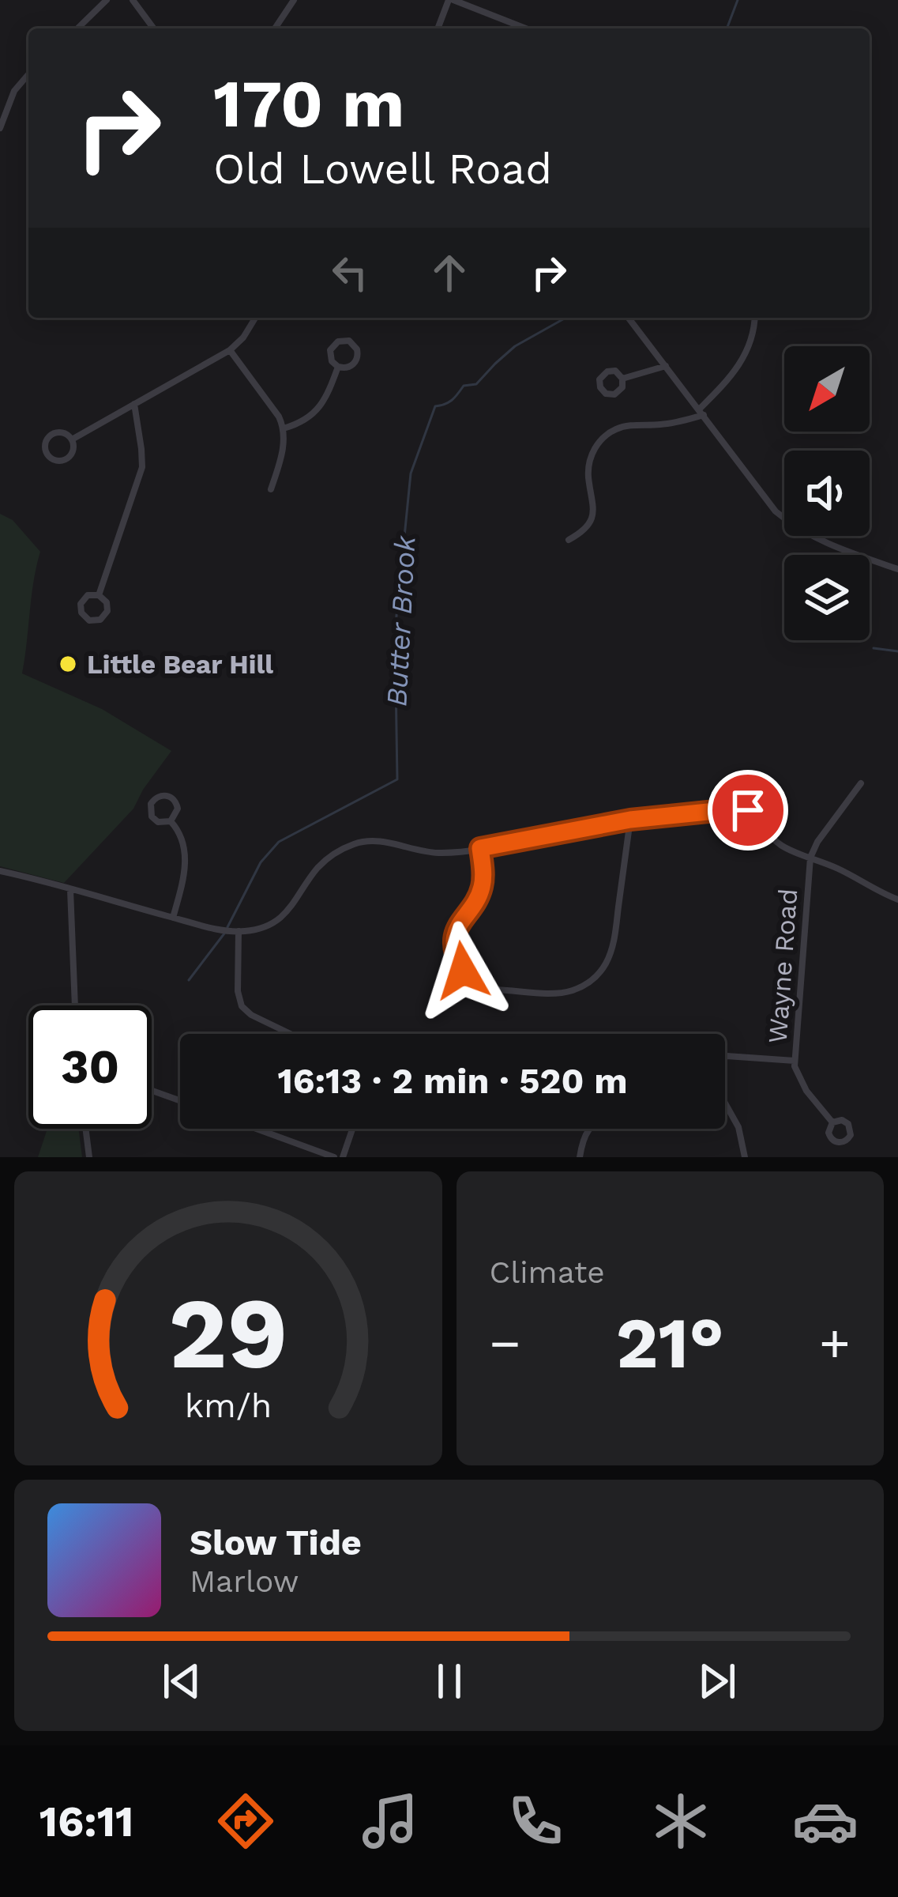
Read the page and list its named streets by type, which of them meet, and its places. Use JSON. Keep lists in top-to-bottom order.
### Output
{
  "streets": {
    "street": ["Wayne Road"]
  },
  "water": ["Butter Brook"],
  "places": ["Little Bear Hill"],
  "north": "bottom left",
  "page": {
    "turn": ["170 m", "Old Lowell Road"],
    "limit": "30",
    "trip": "16:13 · 2 min · 520 m",
    "tile": "Climate",
    "heat": ["−", "21°", "+"],
    "song": ["Slow Tide", "Marlow"],
    "tabs": "16:11",
    "gauge": ["29", "km/h"]
  }
}
